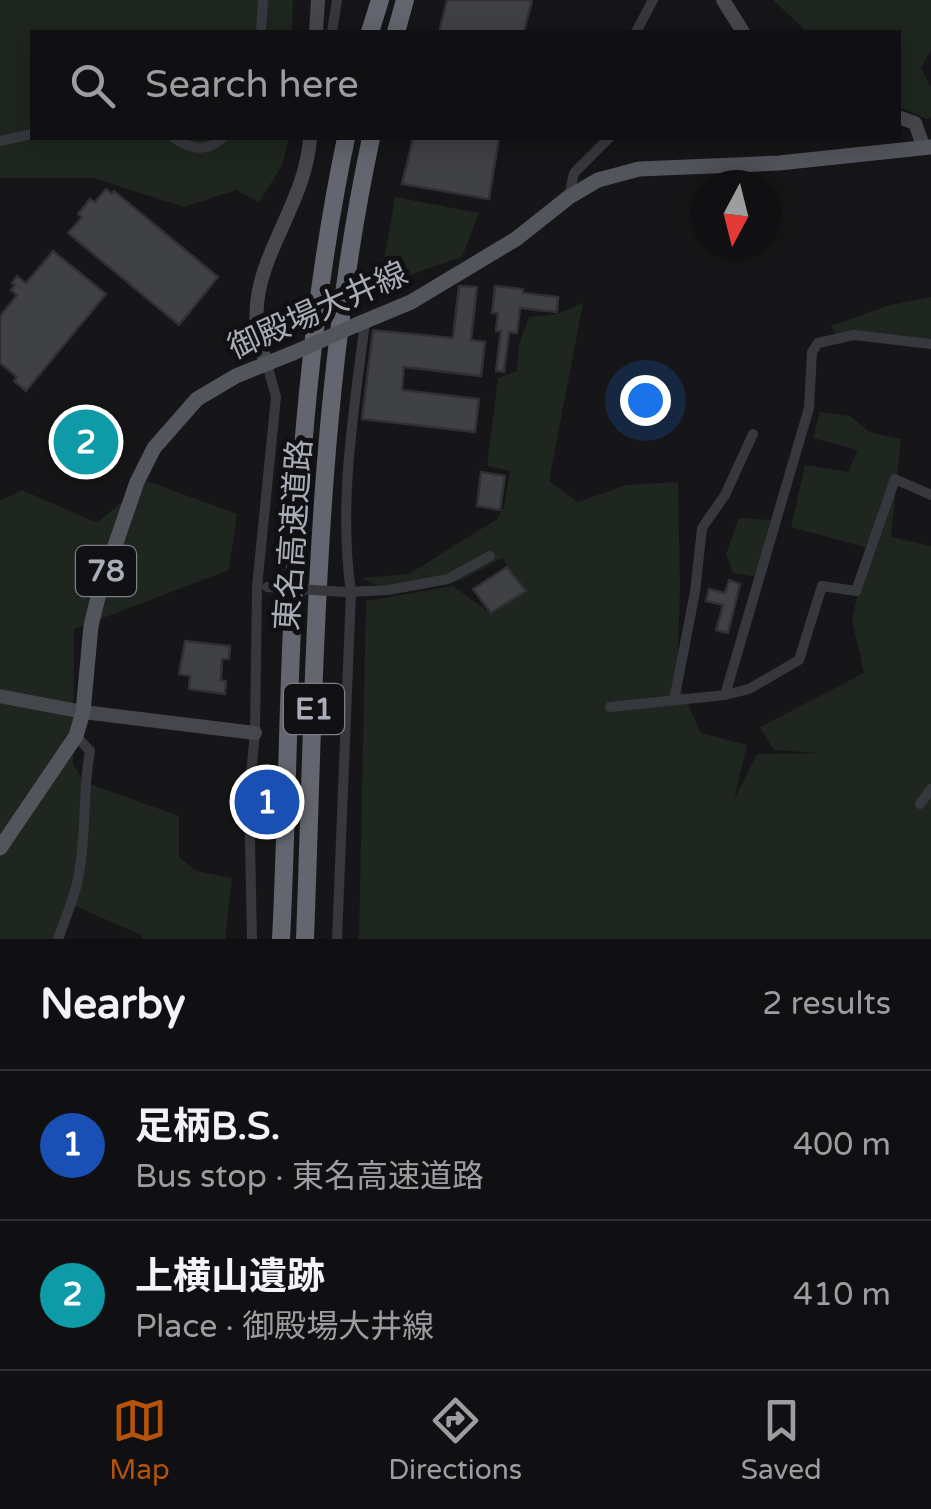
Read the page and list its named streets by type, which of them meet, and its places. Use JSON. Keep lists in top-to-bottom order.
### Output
{
  "streets": {
    "highway": ["東名高速道路", "E1"],
    "main road": ["御殿場大井線", "78"]
  },
  "north": "bottom",
  "page": {
    "search": "Search here",
    "pins": ["2", "1"],
    "heading": ["Nearby", "2 results"],
    "list": [
      {
        "mark": "1",
        "name": "足柄B.S.",
        "note": "Bus stop · 東名高速道路",
        "value": "400 m"
      },
      {
        "mark": "2",
        "name": "上横山遺跡",
        "note": "Place · 御殿場大井線",
        "value": "410 m"
      }
    ],
    "nav": ["Map", "Directions", "Saved"]
  }
}
